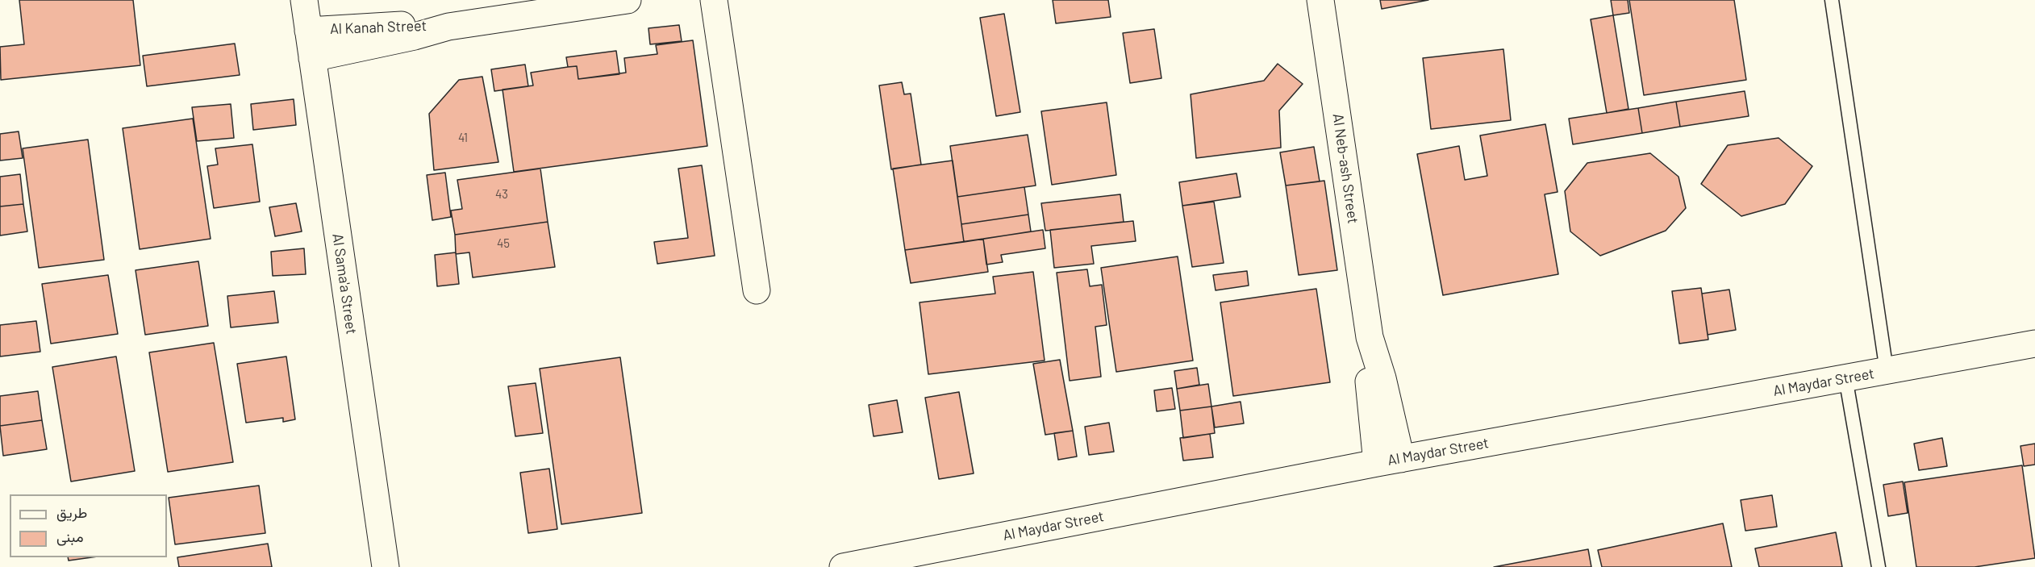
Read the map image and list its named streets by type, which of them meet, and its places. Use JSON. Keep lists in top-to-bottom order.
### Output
{
  "streets": {
    "street": [
      "Al Kanah Street",
      "Al Neb-ash Street",
      "Al Sama'a Street",
      "Al Maydar Street"
    ]
  },
  "crossings": [
    ["Al Kanah Street", "Al Sama'a Street"],
    ["Al Neb-ash Street", "Al Maydar Street"]
  ],
  "house_numbers": ["41", "43", "45"],
  "legend": ["طريق", "مبنى"]
}
